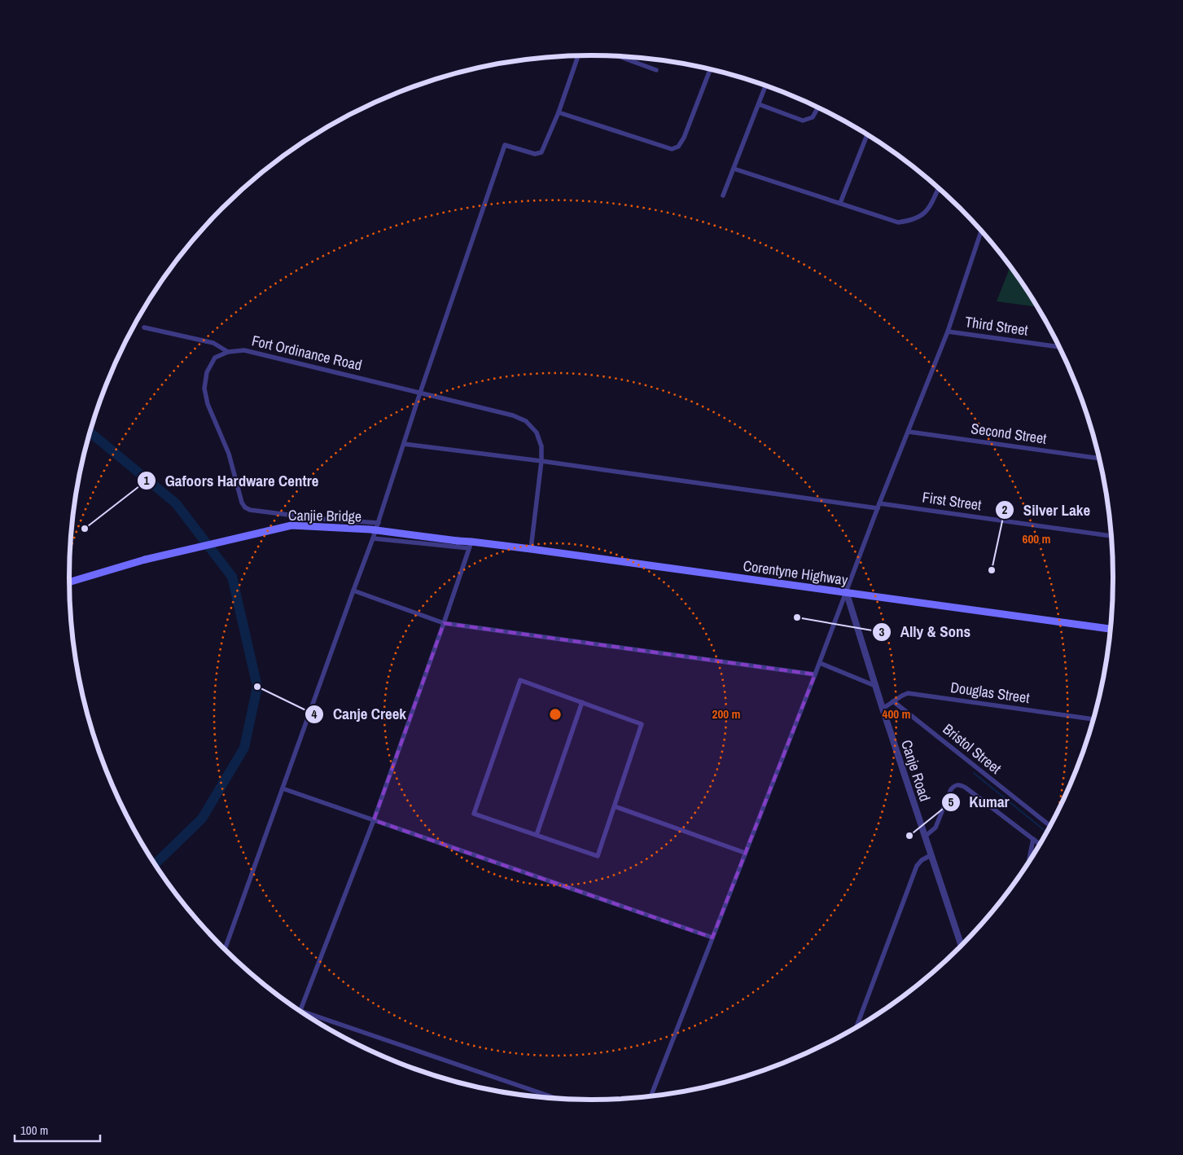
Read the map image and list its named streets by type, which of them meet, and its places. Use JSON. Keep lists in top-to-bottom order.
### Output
{
  "streets": {
    "main road": ["Canjie Bridge", "Corentyne Highway"],
    "street": [
      "Third Street",
      "Fort Ordinance Road",
      "Second Street",
      "First Street",
      "Douglas Street",
      "Bristol Street",
      "Canje Road"
    ]
  },
  "crossings": [
    ["Fort Ordinance Road", "First Street"],
    ["Fort Ordinance Road", "Corentyne Highway"],
    ["Canjie Bridge", "Corentyne Highway"],
    ["Corentyne Highway", "Canje Road"],
    ["Douglas Street", "Bristol Street"],
    ["Douglas Street", "Canje Road"]
  ],
  "places": [
    "Gafoors Hardware Centre",
    "Silver Lake",
    "Ally & Sons",
    "Canje Creek",
    "Kumar"
  ],
  "scale_bar": "100 m",
  "rings": ["600 m", "200 m", "400 m"]
}
